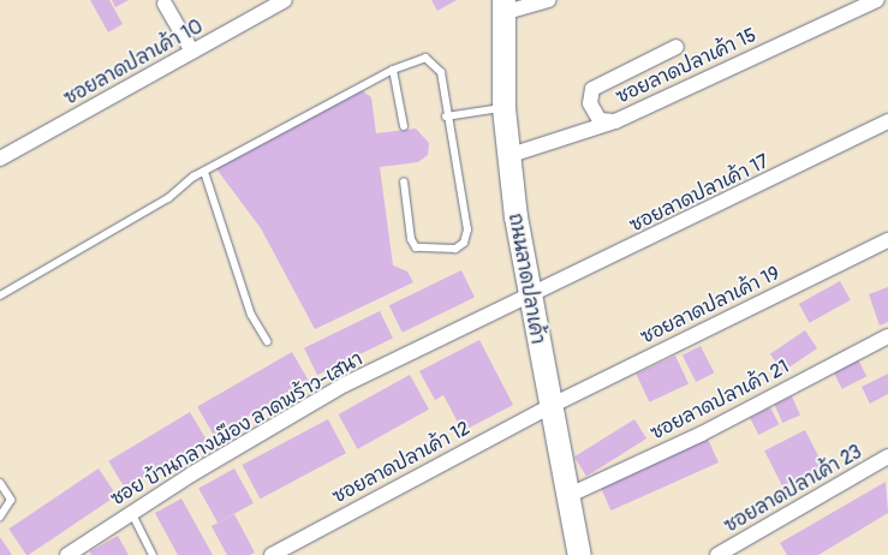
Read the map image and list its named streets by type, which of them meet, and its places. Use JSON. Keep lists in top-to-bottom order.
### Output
{
  "streets": {
    "main road": ["ถนนลาดปลาเค้า"],
    "street": [
      "ซอยลาดปลาเค้า 10",
      "ซอยลาดปลาเค้า 15",
      "ซอยลาดปลาเค้า 17",
      "ซอยลาดปลาเค้า 19",
      "ซอยลาดปลาเค้า 21",
      "ซอย บ้านกลางเมือง ลาดพร้าว-เสนา",
      "ซอยลาดปลาเค้า 12",
      "ซอยลาดปลาเค้า 23"
    ]
  },
  "crossings": [
    ["ซอยลาดปลาเค้า 15", "ถนนลาดปลาเค้า"],
    ["ซอยลาดปลาเค้า 17", "ถนนลาดปลาเค้า"],
    ["ซอยลาดปลาเค้า 17", "ซอย บ้านกลางเมือง ลาดพร้าว-เสนา"],
    ["ถนนลาดปลาเค้า", "ซอยลาดปลาเค้า 19"],
    ["ถนนลาดปลาเค้า", "ซอยลาดปลาเค้า 21"],
    ["ถนนลาดปลาเค้า", "ซอย บ้านกลางเมือง ลาดพร้าว-เสนา"],
    ["ถนนลาดปลาเค้า", "ซอยลาดปลาเค้า 12"],
    ["ซอยลาดปลาเค้า 19", "ซอยลาดปลาเค้า 12"]
  ]
}
